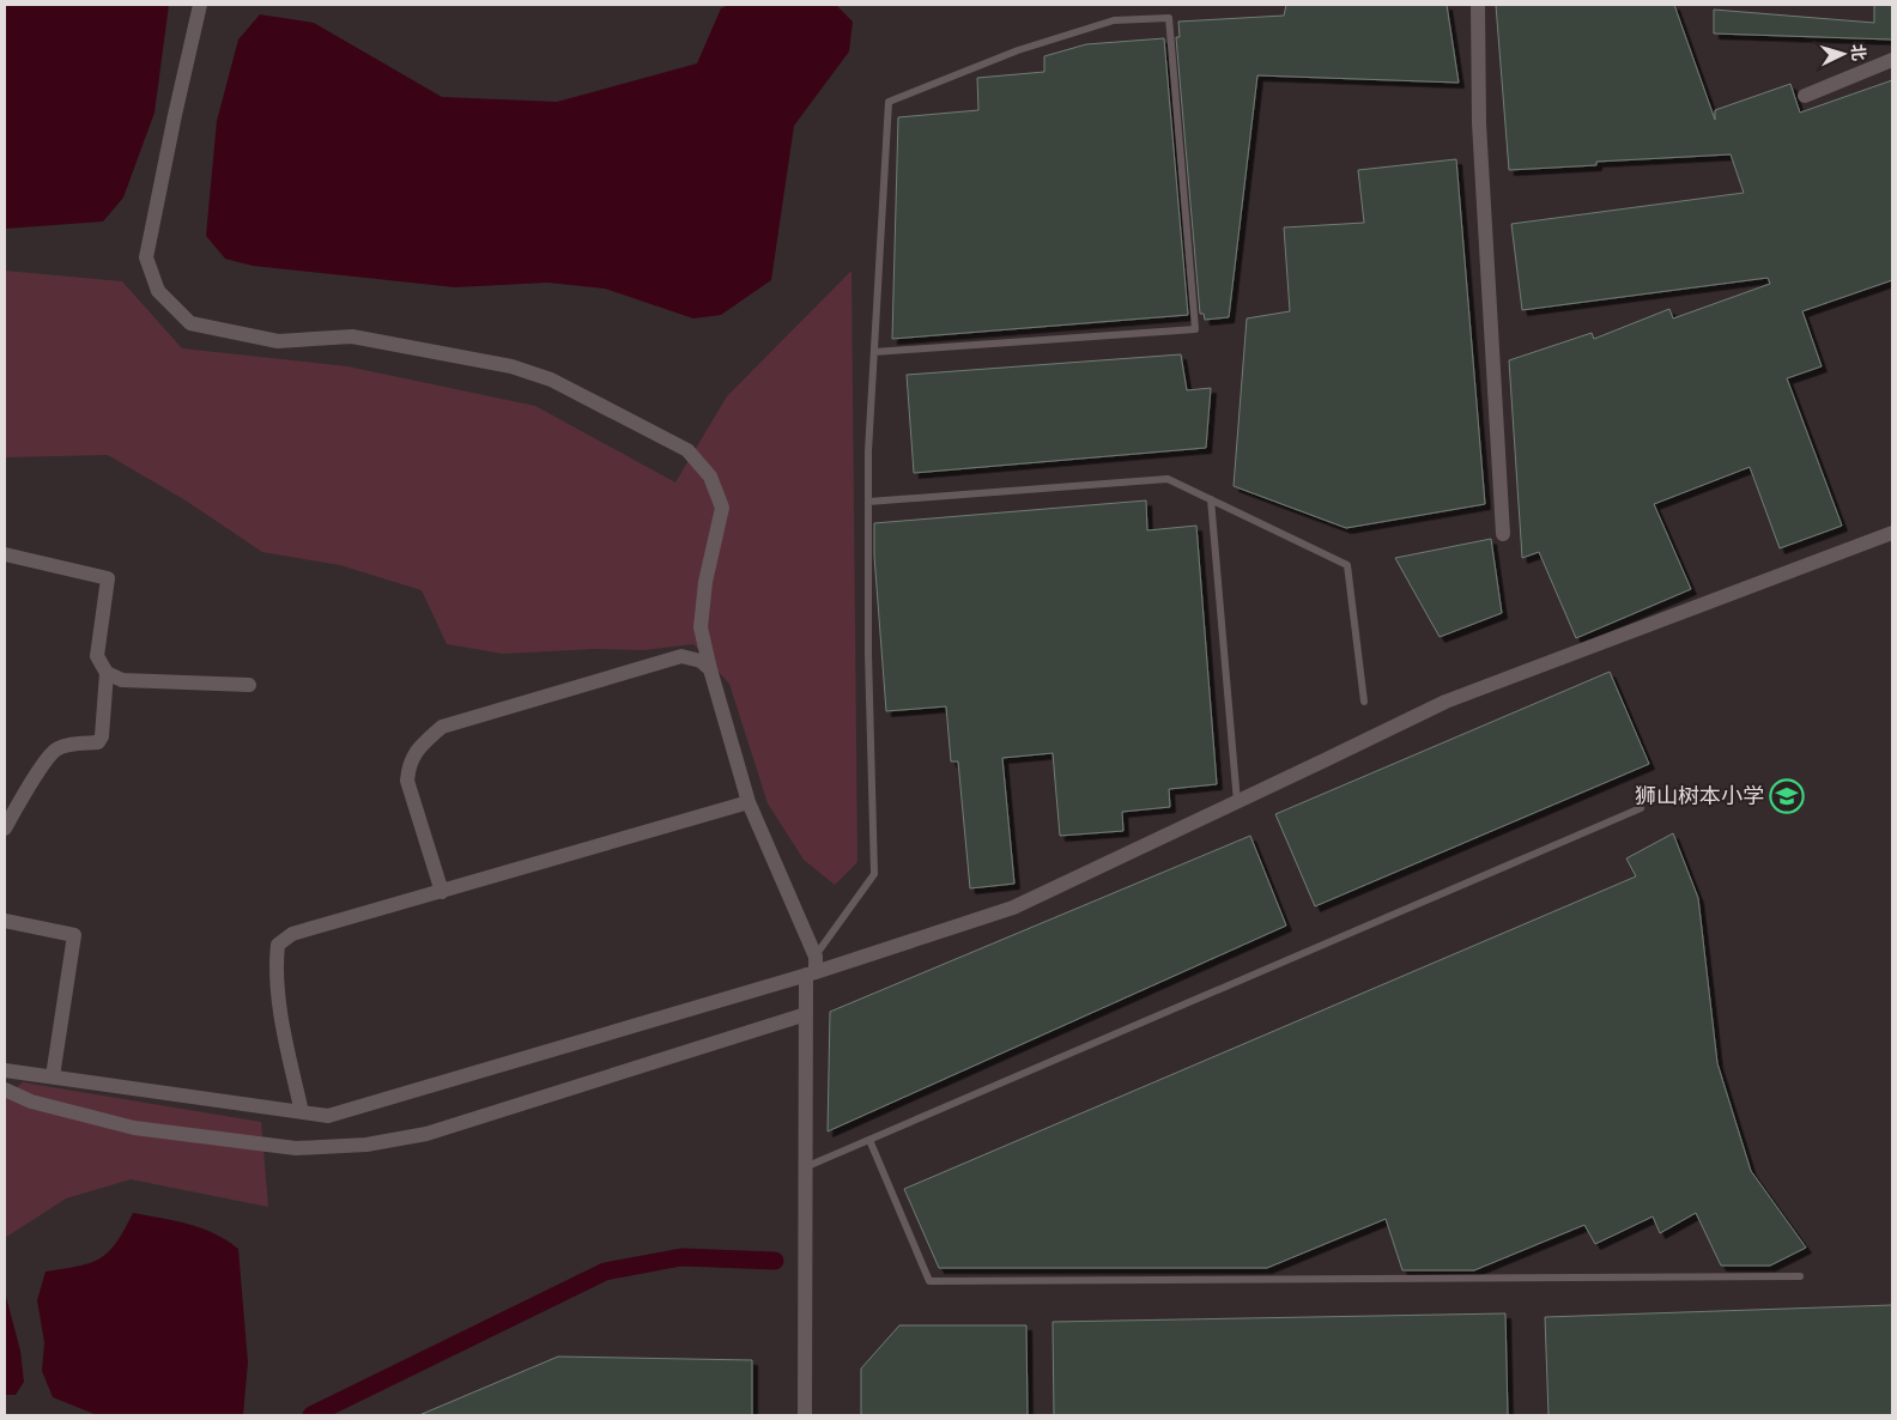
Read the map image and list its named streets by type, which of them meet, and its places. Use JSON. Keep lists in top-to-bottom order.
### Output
{
  "places": {
    "school or university": ["狮山树本小学"]
  },
  "north": "right"
}
